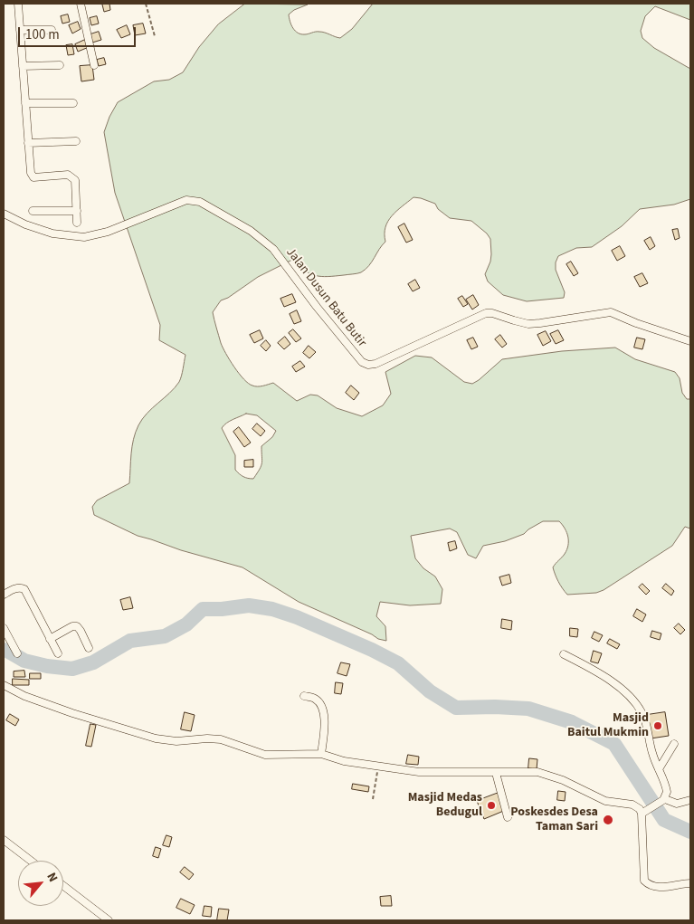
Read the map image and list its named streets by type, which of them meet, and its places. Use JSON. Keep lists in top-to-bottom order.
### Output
{
  "streets": {
    "street": ["Jalan Dusun Batu Butir"]
  },
  "places": ["Masjid Baitul Mukmin", "Masjid Medas Bedugul", "Poskesdes Desa Taman Sari"],
  "scale_bar": "100 m",
  "north": "top right"
}
